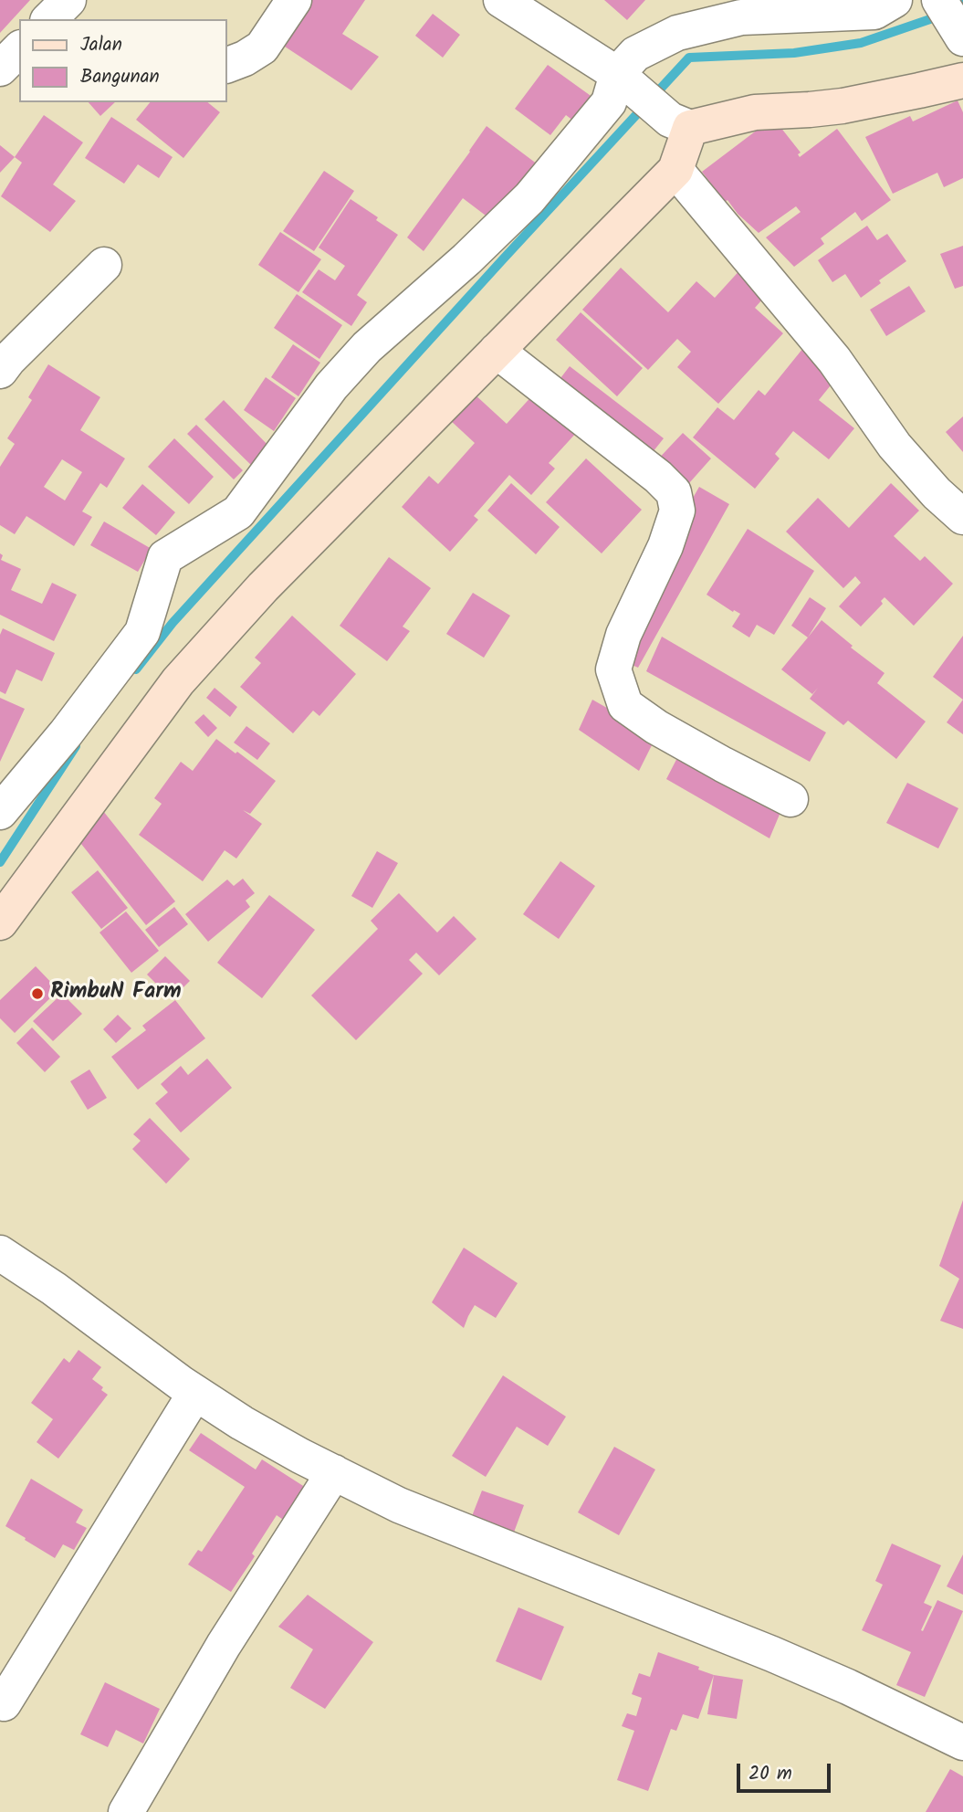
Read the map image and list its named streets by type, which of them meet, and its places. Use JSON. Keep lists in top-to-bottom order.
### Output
{
  "places": ["RimbuN Farm"],
  "legend": ["Jalan", "Bangunan"],
  "scale_bar": "20 m"
}
